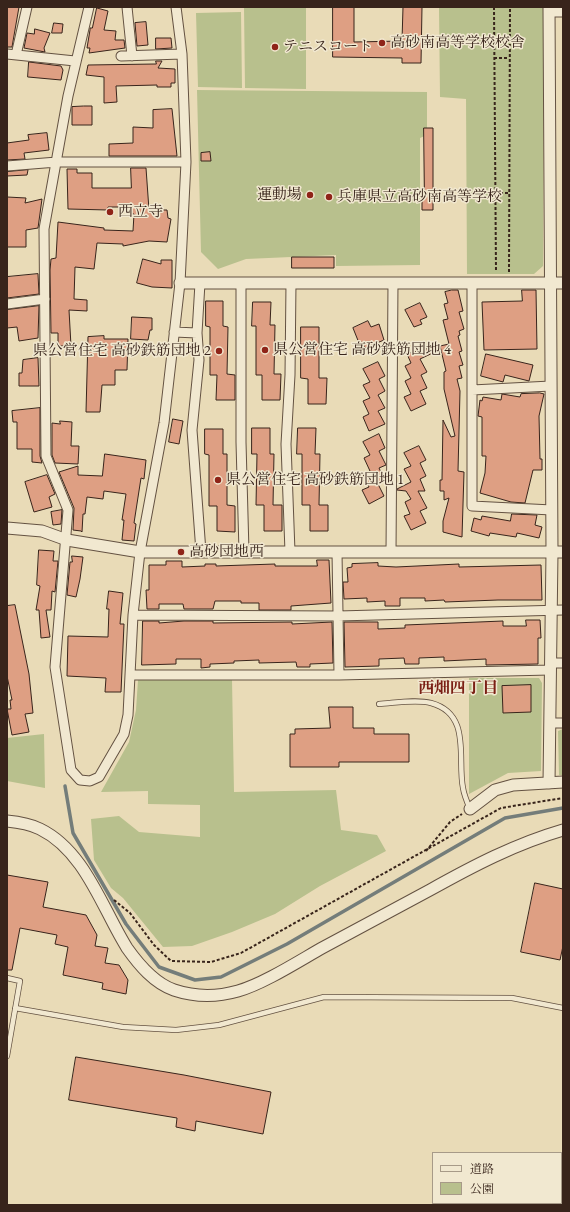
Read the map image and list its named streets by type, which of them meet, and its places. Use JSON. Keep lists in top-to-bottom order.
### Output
{
  "districts": ["西畑四丁目"],
  "places": [
    "高砂南高等学校校舎",
    "テニスコート",
    "運動場",
    "兵庫県立高砂南高等学校",
    "西立寺",
    "県公営住宅 高砂鉄筋団地 4",
    "県公営住宅 高砂鉄筋団地 2",
    "県公営住宅 高砂鉄筋団地 1",
    "高砂団地西"
  ],
  "legend": ["道路", "公園"]
}
